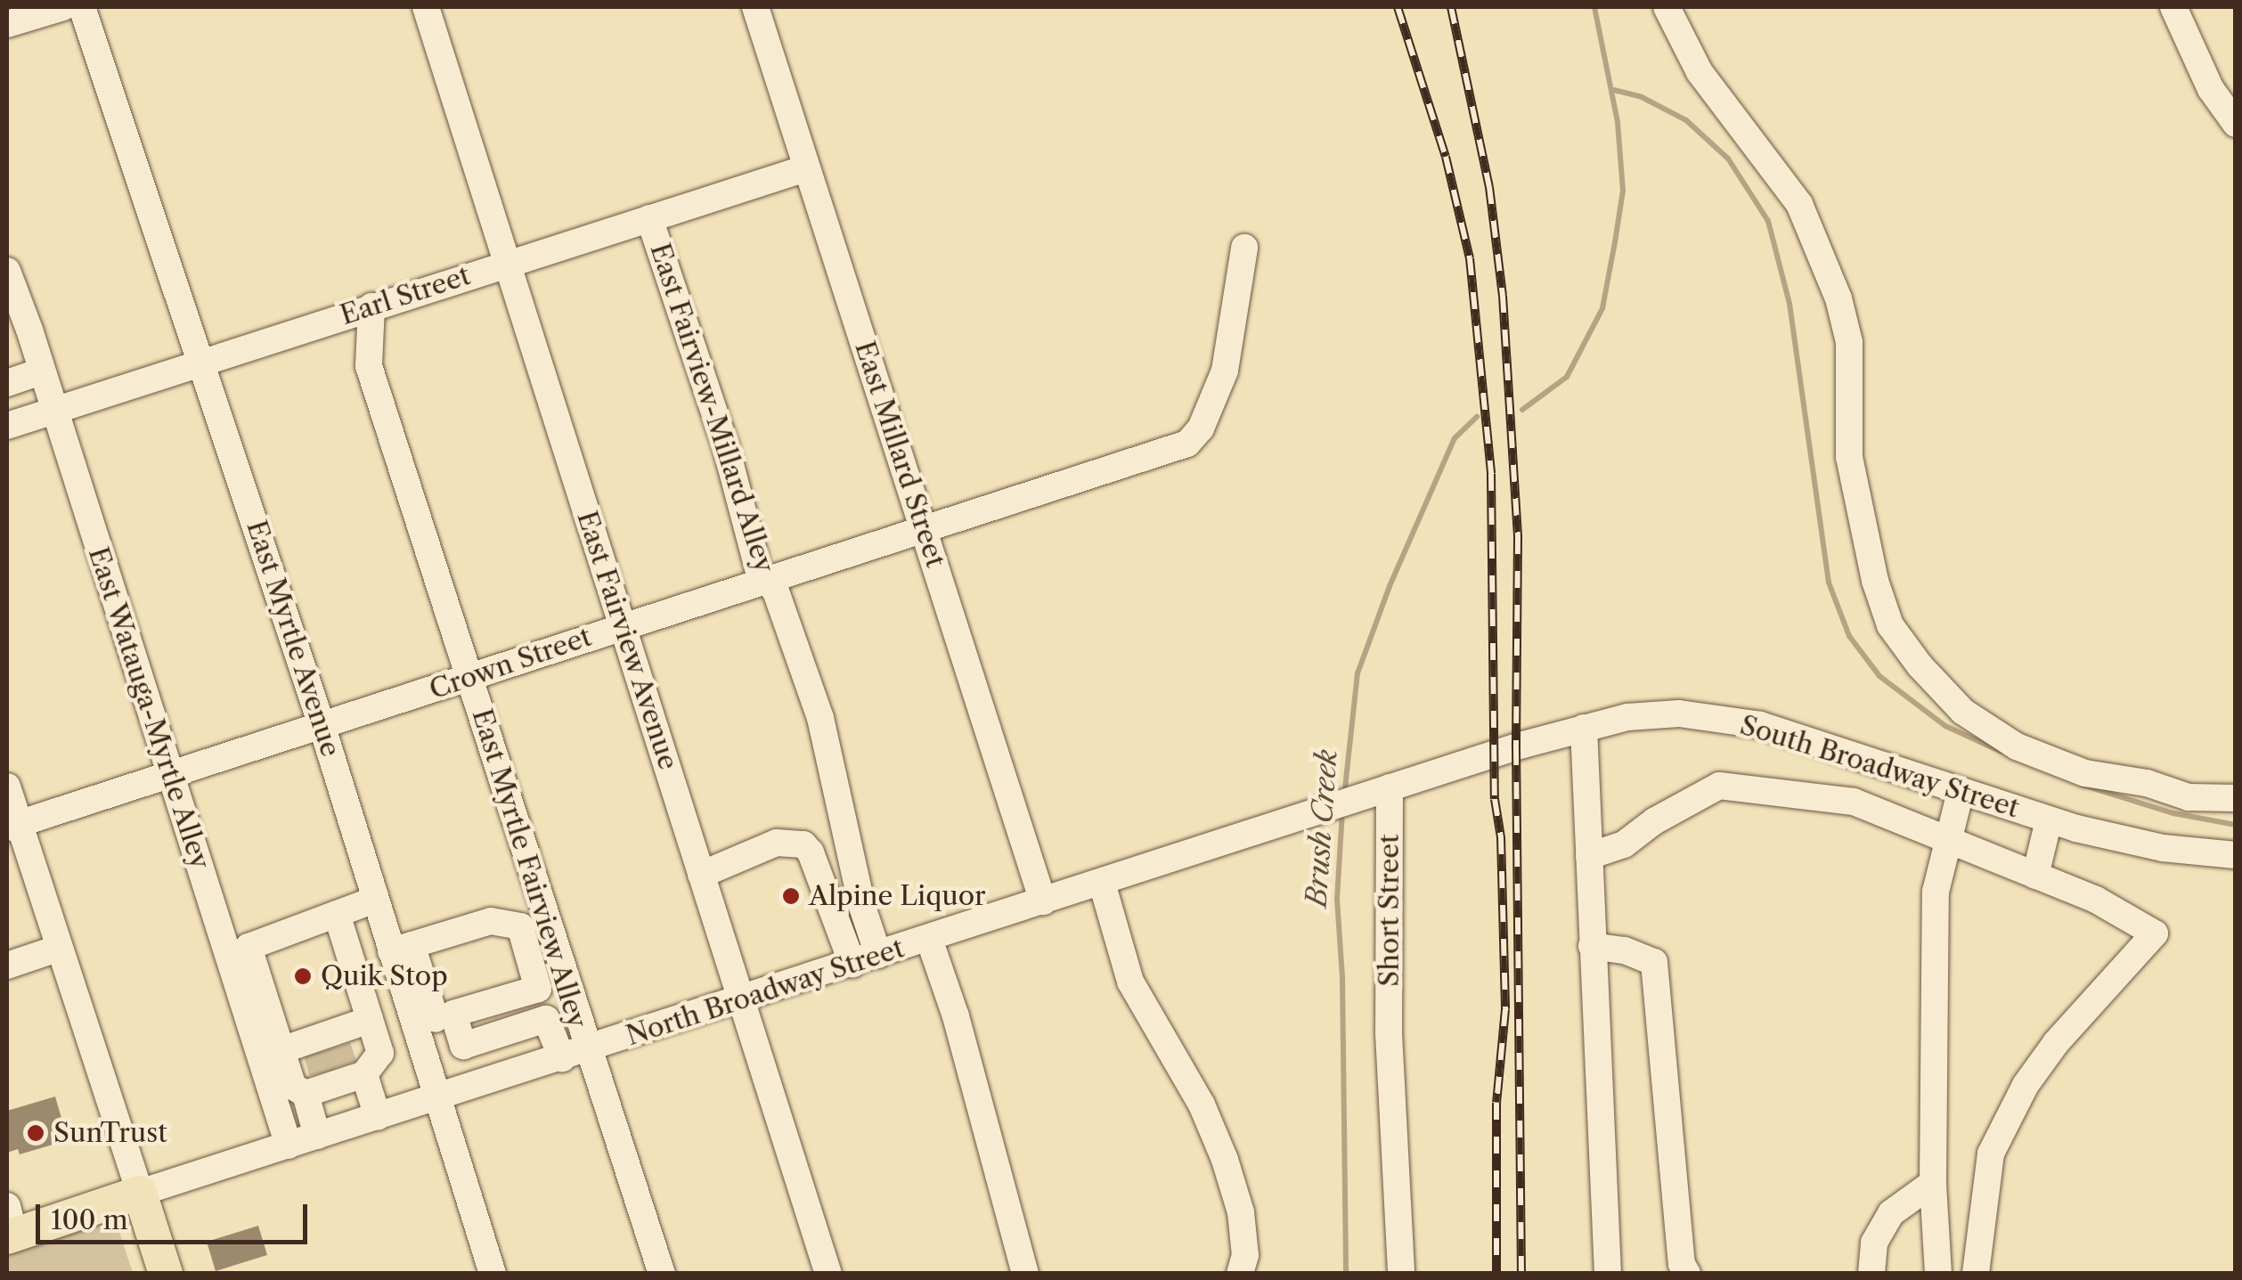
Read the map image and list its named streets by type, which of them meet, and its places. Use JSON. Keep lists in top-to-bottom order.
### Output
{
  "streets": {
    "main road": ["North Broadway Street"],
    "street": [
      "Earl Street",
      "East Fairview-Millard Alley",
      "East Millard Street",
      "East Myrtle Avenue",
      "East Fairview Avenue",
      "Crown Street",
      "East Watauga-Myrtle Alley",
      "South Broadway Street",
      "East Myrtle Fairview Alley",
      "Short Street"
    ]
  },
  "crossings": [
    ["Earl Street", "East Fairview-Millard Alley"],
    ["Earl Street", "East Millard Street"],
    ["Earl Street", "East Myrtle Avenue"],
    ["Earl Street", "East Fairview Avenue"],
    ["Earl Street", "East Watauga-Myrtle Alley"],
    ["Earl Street", "East Myrtle Fairview Alley"],
    ["East Fairview-Millard Alley", "Crown Street"],
    ["East Fairview-Millard Alley", "North Broadway Street"],
    ["East Millard Street", "Crown Street"],
    ["East Millard Street", "North Broadway Street"],
    ["East Myrtle Avenue", "Crown Street"],
    ["East Myrtle Avenue", "North Broadway Street"],
    ["East Fairview Avenue", "Crown Street"],
    ["East Fairview Avenue", "North Broadway Street"],
    ["Crown Street", "East Watauga-Myrtle Alley"],
    ["Crown Street", "East Myrtle Fairview Alley"],
    ["East Watauga-Myrtle Alley", "North Broadway Street"],
    ["South Broadway Street", "North Broadway Street"],
    ["East Myrtle Fairview Alley", "North Broadway Street"],
    ["Short Street", "North Broadway Street"]
  ],
  "water": ["Brush Creek"],
  "places": ["Alpine Liquor", "Quik Stop", "SunTrust"],
  "scale_bar": "100 m"
}
